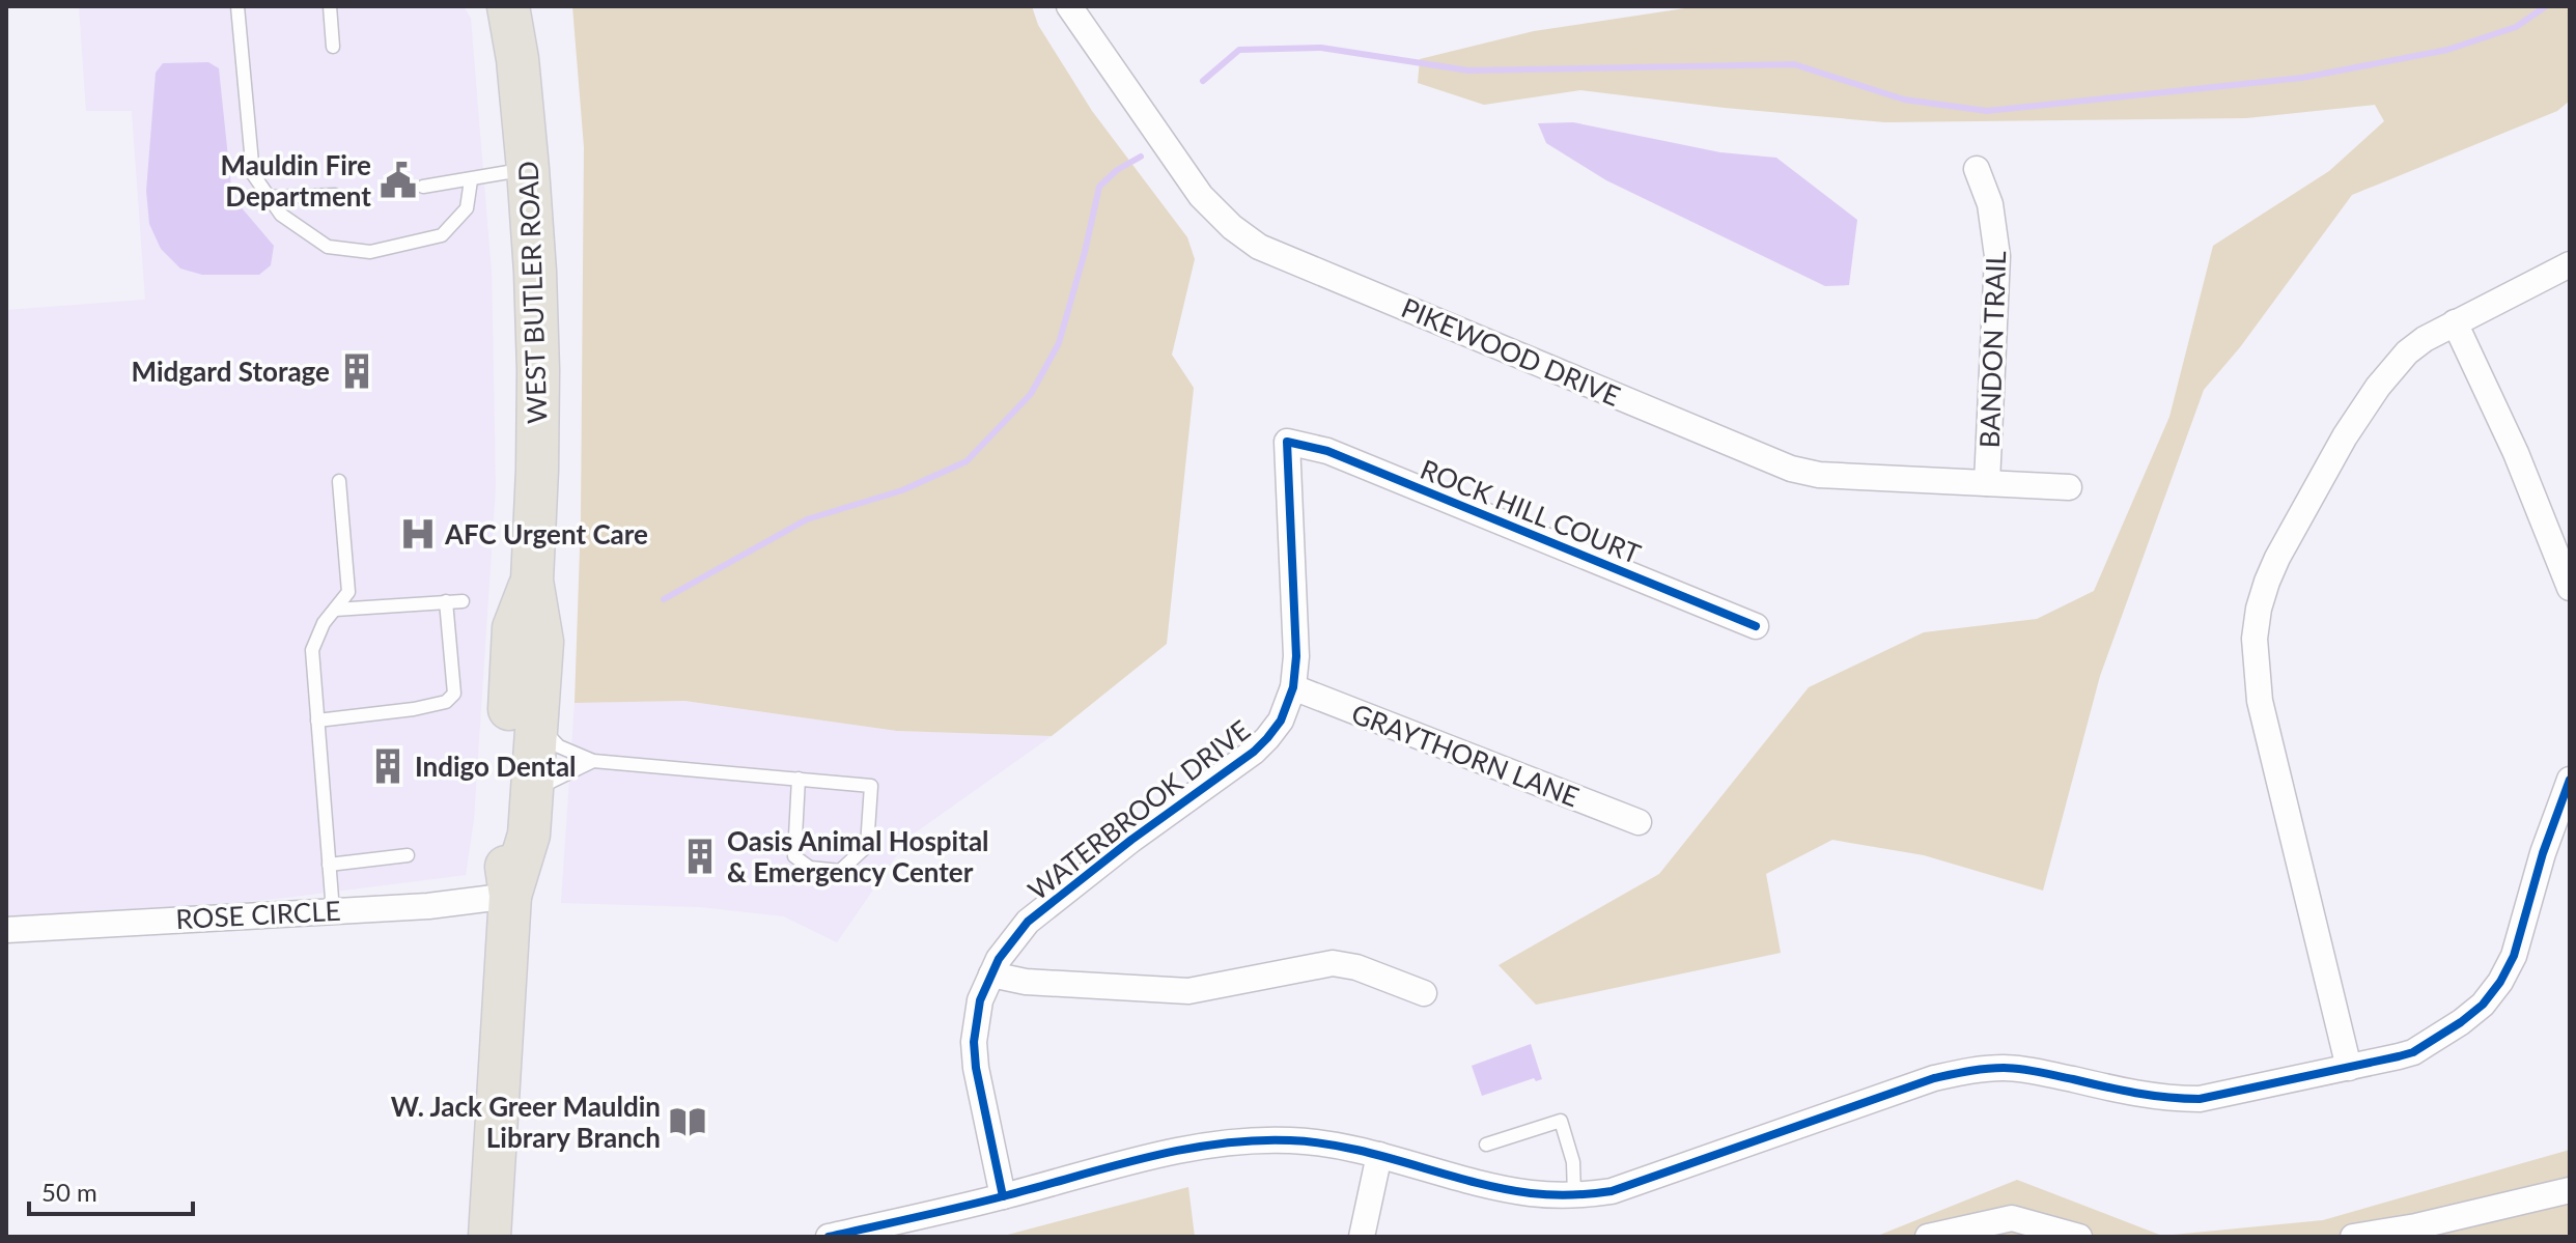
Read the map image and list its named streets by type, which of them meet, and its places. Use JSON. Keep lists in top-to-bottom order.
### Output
{
  "streets": {
    "main road": ["WEST BUTLER ROAD"],
    "street": [
      "BANDON TRAIL",
      "PIKEWOOD DRIVE",
      "ROCK HILL COURT",
      "GRAYTHORN LANE",
      "WATERBROOK DRIVE",
      "ROSE CIRCLE"
    ]
  },
  "crossings": [
    ["WEST BUTLER ROAD", "ROSE CIRCLE"],
    ["BANDON TRAIL", "PIKEWOOD DRIVE"],
    ["ROCK HILL COURT", "WATERBROOK DRIVE"],
    ["GRAYTHORN LANE", "WATERBROOK DRIVE"]
  ],
  "places": {
    "public building": ["Mauldin Fire Department"],
    "building": ["Midgard Storage", "Indigo Dental", "Oasis Animal Hospital & Emergency Center"],
    "hospital": ["AFC Urgent Care"],
    "library": ["W. Jack Greer Mauldin Library Branch"]
  },
  "scale_bar": "50 m"
}
